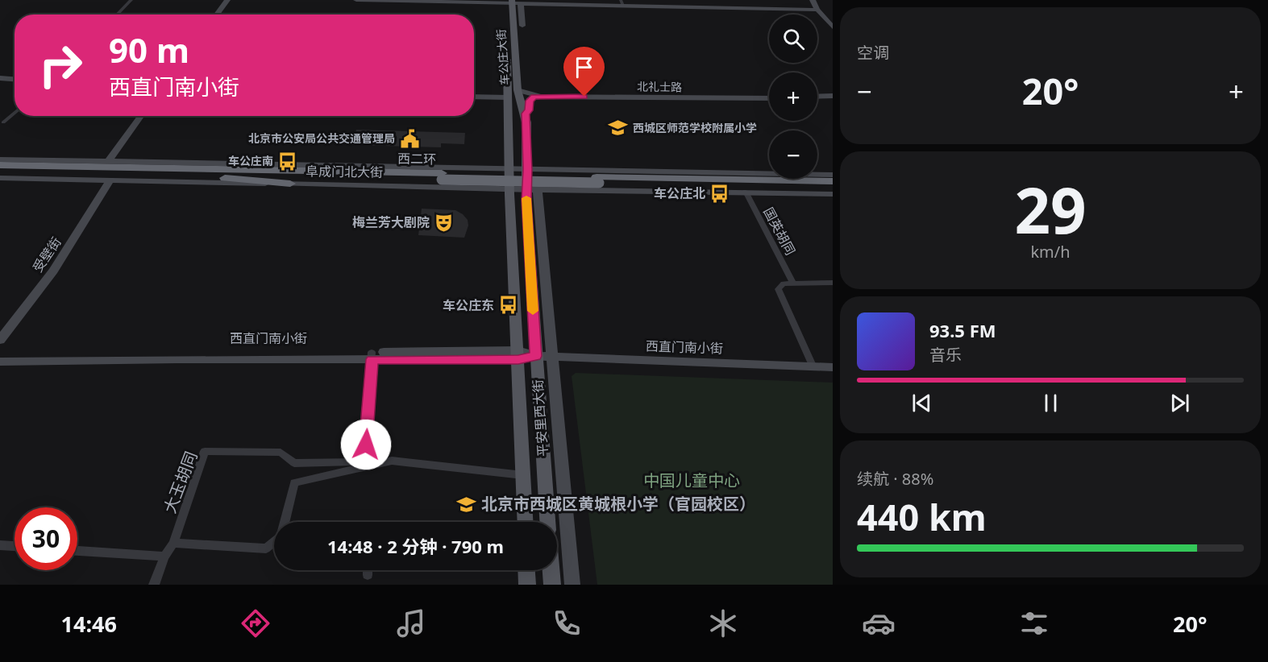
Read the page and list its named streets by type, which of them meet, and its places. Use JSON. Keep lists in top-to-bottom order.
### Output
{
  "streets": {
    "highway": ["西二环"],
    "main road": ["车公庄大街", "平安里西大街"],
    "street": [
      "北礼士路",
      "阜成门北大街",
      "国英胡同",
      "受壁街",
      "西直门南小街",
      "大玉胡同"
    ]
  },
  "crossings": [
    ["车公庄大街", "北礼士路"],
    ["车公庄大街", "阜成门北大街"],
    ["车公庄大街", "平安里西大街"],
    ["阜成门北大街", "国英胡同"],
    ["阜成门北大街", "受壁街"],
    ["阜成门北大街", "平安里西大街"],
    ["西直门南小街", "平安里西大街"],
    ["西直门南小街", "大玉胡同"]
  ],
  "parks": ["中国儿童中心"],
  "places": {
    "school or university": ["西城区师范学校附属小学", "北京市西城区黄城根小学（官园校区）"],
    "public building": ["北京市公安局公共交通管理局"],
    "bus stop": ["车公庄南", "车公庄北", "车公庄东"],
    "theatre": ["梅兰芳大剧院"]
  },
  "page": {
    "tile": [
      "空调",
      ["29", "km/h"],
      ["续航 · 88%", "440 km"]
    ],
    "map_buttons": ["+", "−"],
    "turn": ["90 m", "西直门南小街"],
    "heat": ["−", "20°", "+"],
    "song": ["93.5 FM", "音乐"],
    "limit": "30",
    "trip": "14:48 · 2 分钟 · 790 m",
    "tabs": ["14:46", "20°"]
  }
}
